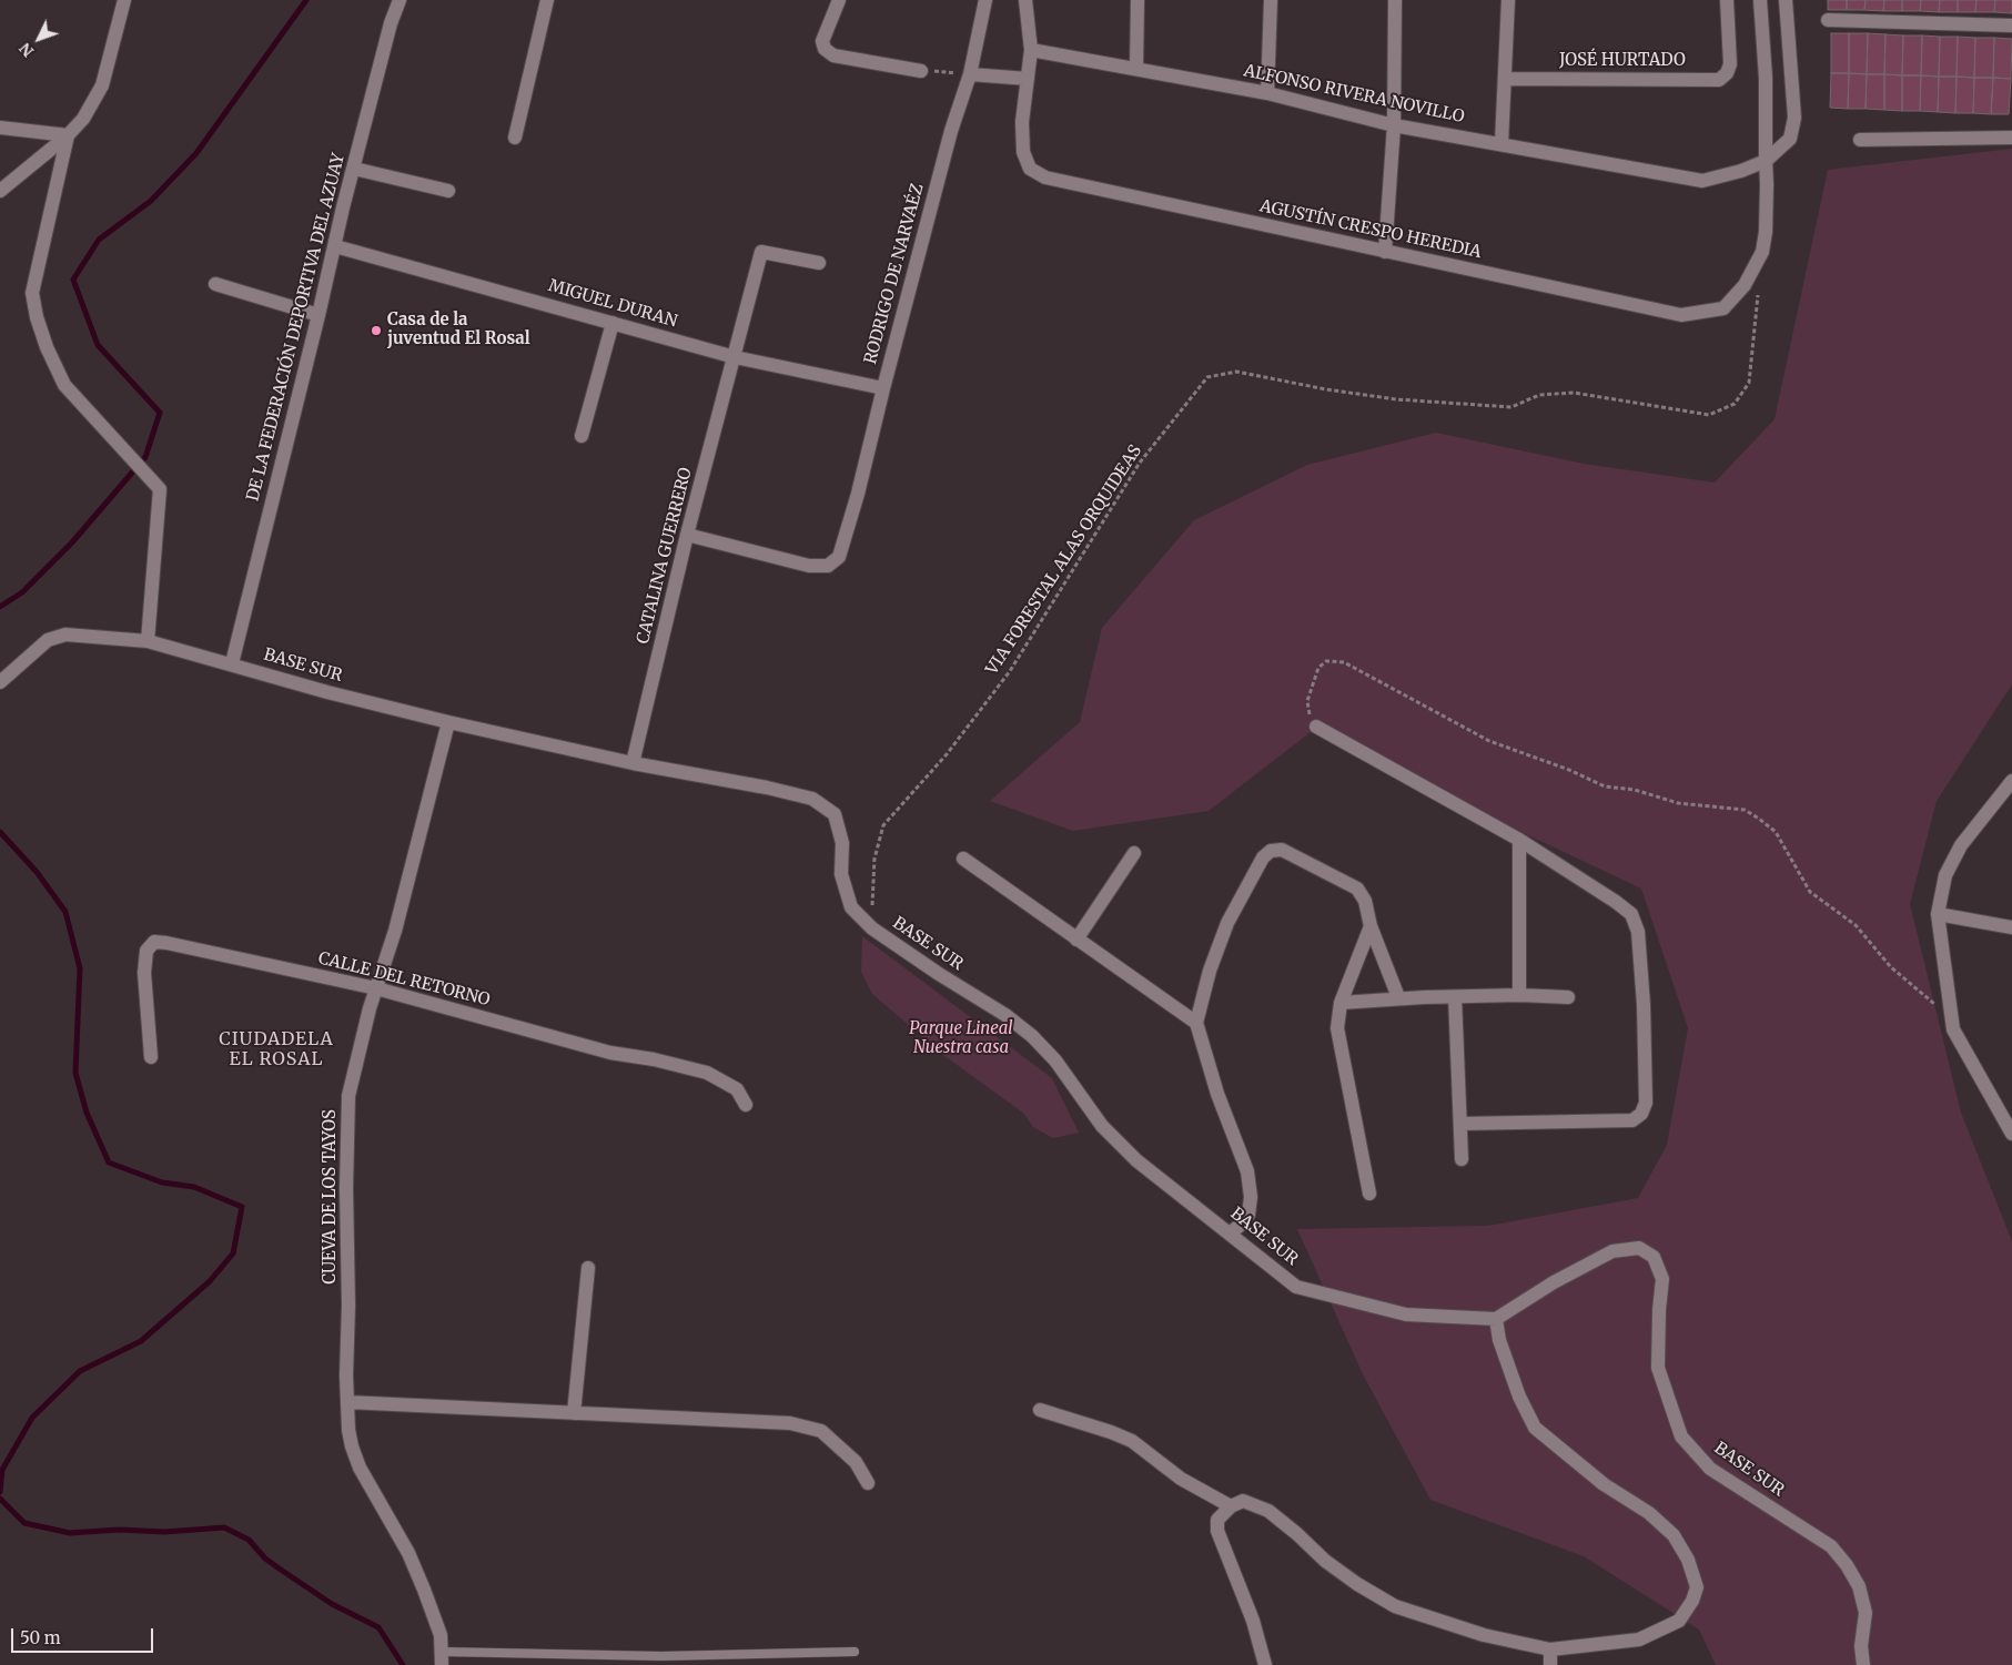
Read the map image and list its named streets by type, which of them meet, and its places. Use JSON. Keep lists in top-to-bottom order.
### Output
{
  "streets": {
    "street": [
      "JOSÉ HURTADO",
      "ALFONSO RIVERA NOVILLO",
      "AGUSTÍN CRESPO HEREDIA",
      "RODRIGO DE NARVAÉZ",
      "MIGUEL DURAN",
      "DE LA FEDERACIÓN DEPORTIVA DEL AZUAY",
      "CATALINA GUERRERO",
      "BASE SUR",
      "CALLE DEL RETORNO",
      "CUEVA DE LOS TAYOS"
    ],
    "path": ["VIA FORESTAL ALAS ORQUIDEAS"]
  },
  "crossings": [
    ["ALFONSO RIVERA NOVILLO", "AGUSTÍN CRESPO HEREDIA"],
    ["RODRIGO DE NARVAÉZ", "MIGUEL DURAN"],
    ["RODRIGO DE NARVAÉZ", "CATALINA GUERRERO"],
    ["MIGUEL DURAN", "DE LA FEDERACIÓN DEPORTIVA DEL AZUAY"],
    ["MIGUEL DURAN", "CATALINA GUERRERO"],
    ["DE LA FEDERACIÓN DEPORTIVA DEL AZUAY", "BASE SUR"],
    ["CATALINA GUERRERO", "BASE SUR"],
    ["VIA FORESTAL ALAS ORQUIDEAS", "BASE SUR"],
    ["BASE SUR", "CUEVA DE LOS TAYOS"],
    ["CALLE DEL RETORNO", "CUEVA DE LOS TAYOS"]
  ],
  "districts": ["CIUDADELA EL ROSAL"],
  "parks": ["Parque Lineal Nuestra casa"],
  "places": ["Casa de la juventud El Rosal"],
  "scale_bar": "50 m",
  "north": "bottom left"
}
